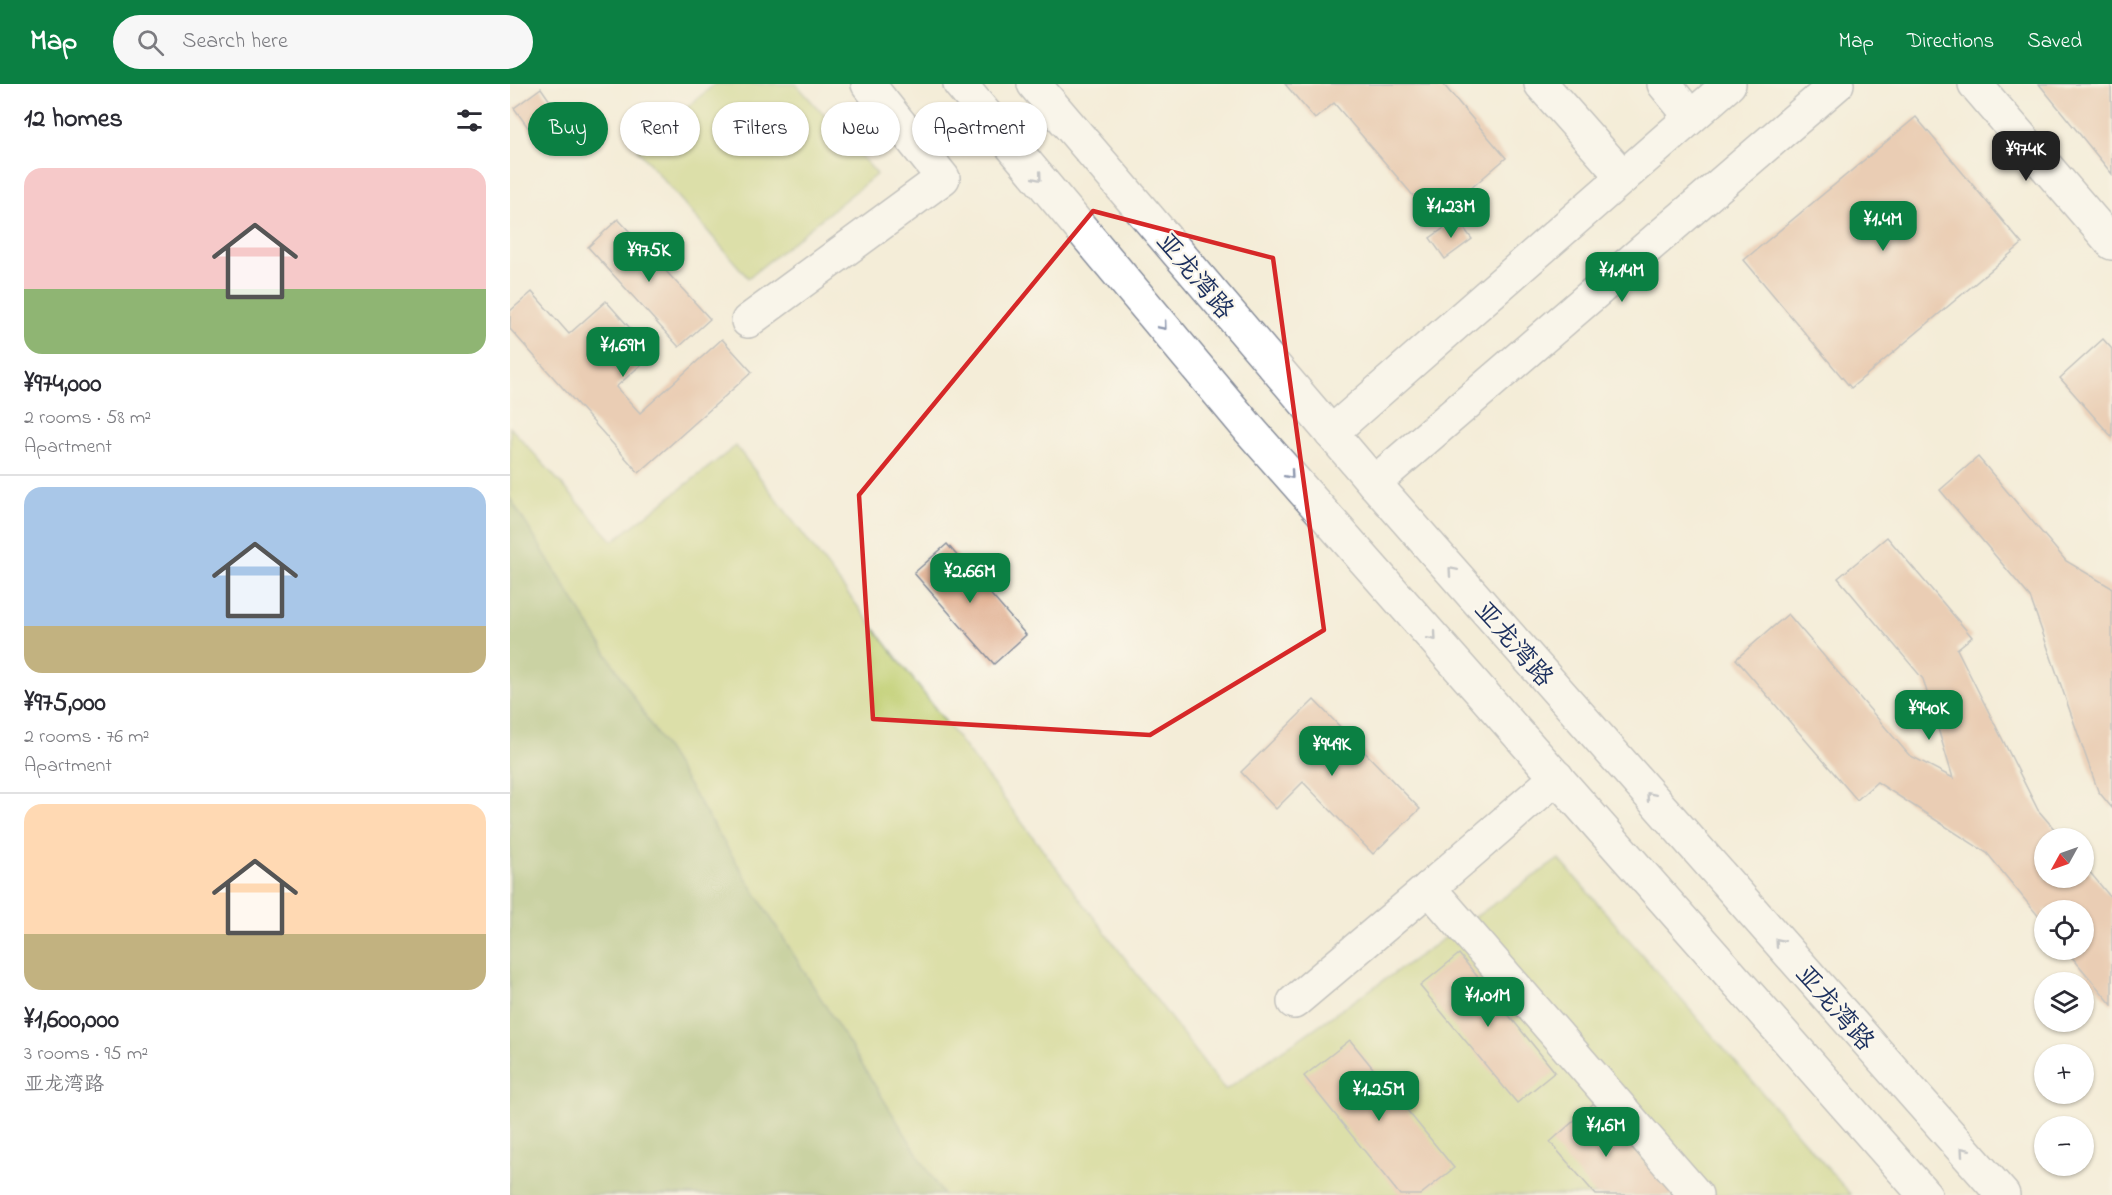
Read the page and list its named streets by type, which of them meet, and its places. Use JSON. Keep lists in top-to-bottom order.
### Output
{
  "streets": {
    "main road": ["亚龙湾路"]
  },
  "north": "bottom left",
  "page": {
    "header": "Map",
    "search": "Search here",
    "nav": ["Map", "Directions", "Saved"],
    "heading": "12 homes",
    "chip": [
      "Buy",
      "Rent",
      "Filters",
      "New",
      "Apartment"
    ],
    "price": [
      "¥974K",
      "¥1.23M",
      "¥1.4M",
      "¥975K",
      "¥1.14M",
      "¥1.69M",
      "¥2.66M",
      "¥940K",
      "¥949K",
      "¥1.01M",
      "¥1.25M",
      "¥1.6M"
    ],
    "list": [
      {
        "name": "¥974,000",
        "note": "2 rooms · 58 m² · Apartment"
      },
      {
        "name": "¥975,000",
        "note": "2 rooms · 76 m² · Apartment"
      },
      {
        "name": "¥1,600,000",
        "note": "3 rooms · 95 m² · 亚龙湾路"
      }
    ],
    "map_buttons": ["+", "−"]
  }
}
